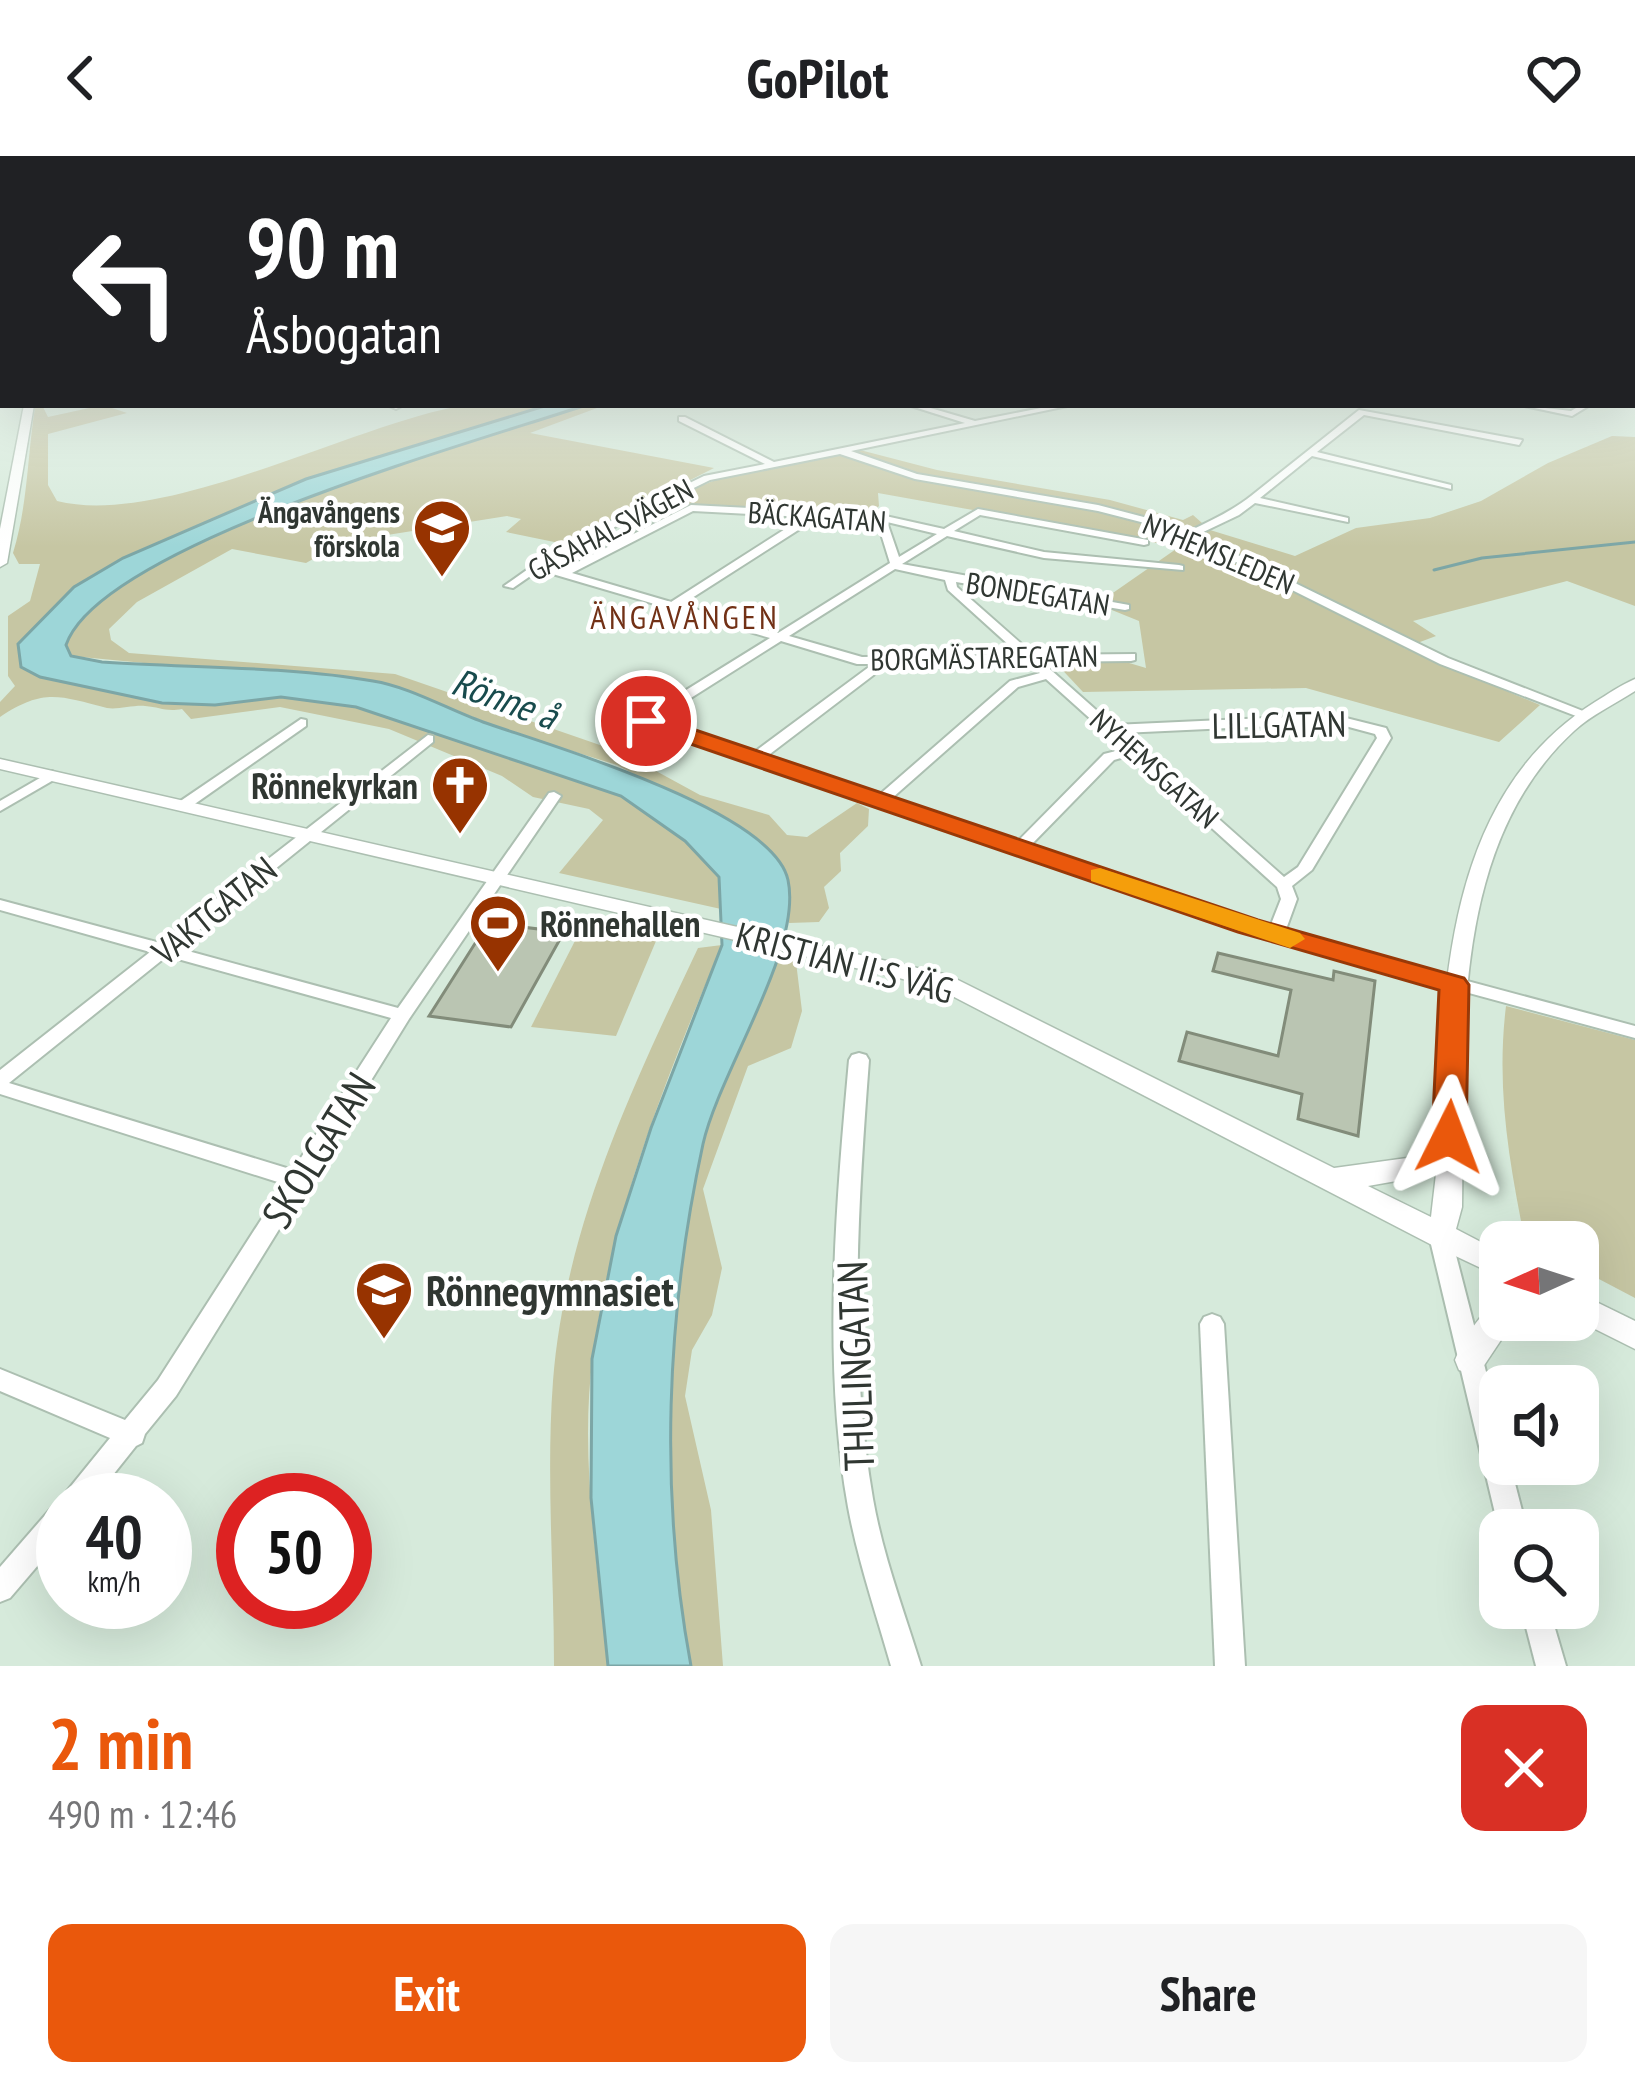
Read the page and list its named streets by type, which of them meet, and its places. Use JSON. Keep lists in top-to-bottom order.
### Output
{
  "streets": {
    "main road": ["KRISTIAN II:S VÄG"],
    "street": [
      "BÄCKAGATAN",
      "GÅSAHALSVÄGEN",
      "NYHEMSLEDEN",
      "BONDEGATAN",
      "BORGMÄSTAREGATAN",
      "LILLGATAN",
      "NYHEMSGATAN",
      "VAKTGATAN",
      "SKOLGATAN",
      "THULINGATAN"
    ]
  },
  "crossings": [
    ["BÄCKAGATAN", "BORGMÄSTAREGATAN"],
    ["GÅSAHALSVÄGEN", "NYHEMSLEDEN"],
    ["GÅSAHALSVÄGEN", "BORGMÄSTAREGATAN"],
    ["BONDEGATAN", "NYHEMSGATAN"],
    ["BORGMÄSTAREGATAN", "NYHEMSGATAN"],
    ["LILLGATAN", "NYHEMSGATAN"],
    ["VAKTGATAN", "KRISTIAN II:S VÄG"],
    ["KRISTIAN II:S VÄG", "SKOLGATAN"]
  ],
  "districts": ["ÄNGAVÅNGEN"],
  "water": ["Rönne å"],
  "places": {
    "school or university": ["Ängavångens förskola", "Rönnegymnasiet"],
    "church": ["Rönnekyrkan"],
    "sports": ["Rönnehallen"]
  },
  "north": "left",
  "page": {
    "header": "GoPilot",
    "turn": ["90 m", "Åsbogatan"],
    "speed": "40 km/h",
    "limit": "50",
    "heading": ["2 min", "490 m · 12:46"],
    "buttons": ["Exit", "Share"]
  }
}
